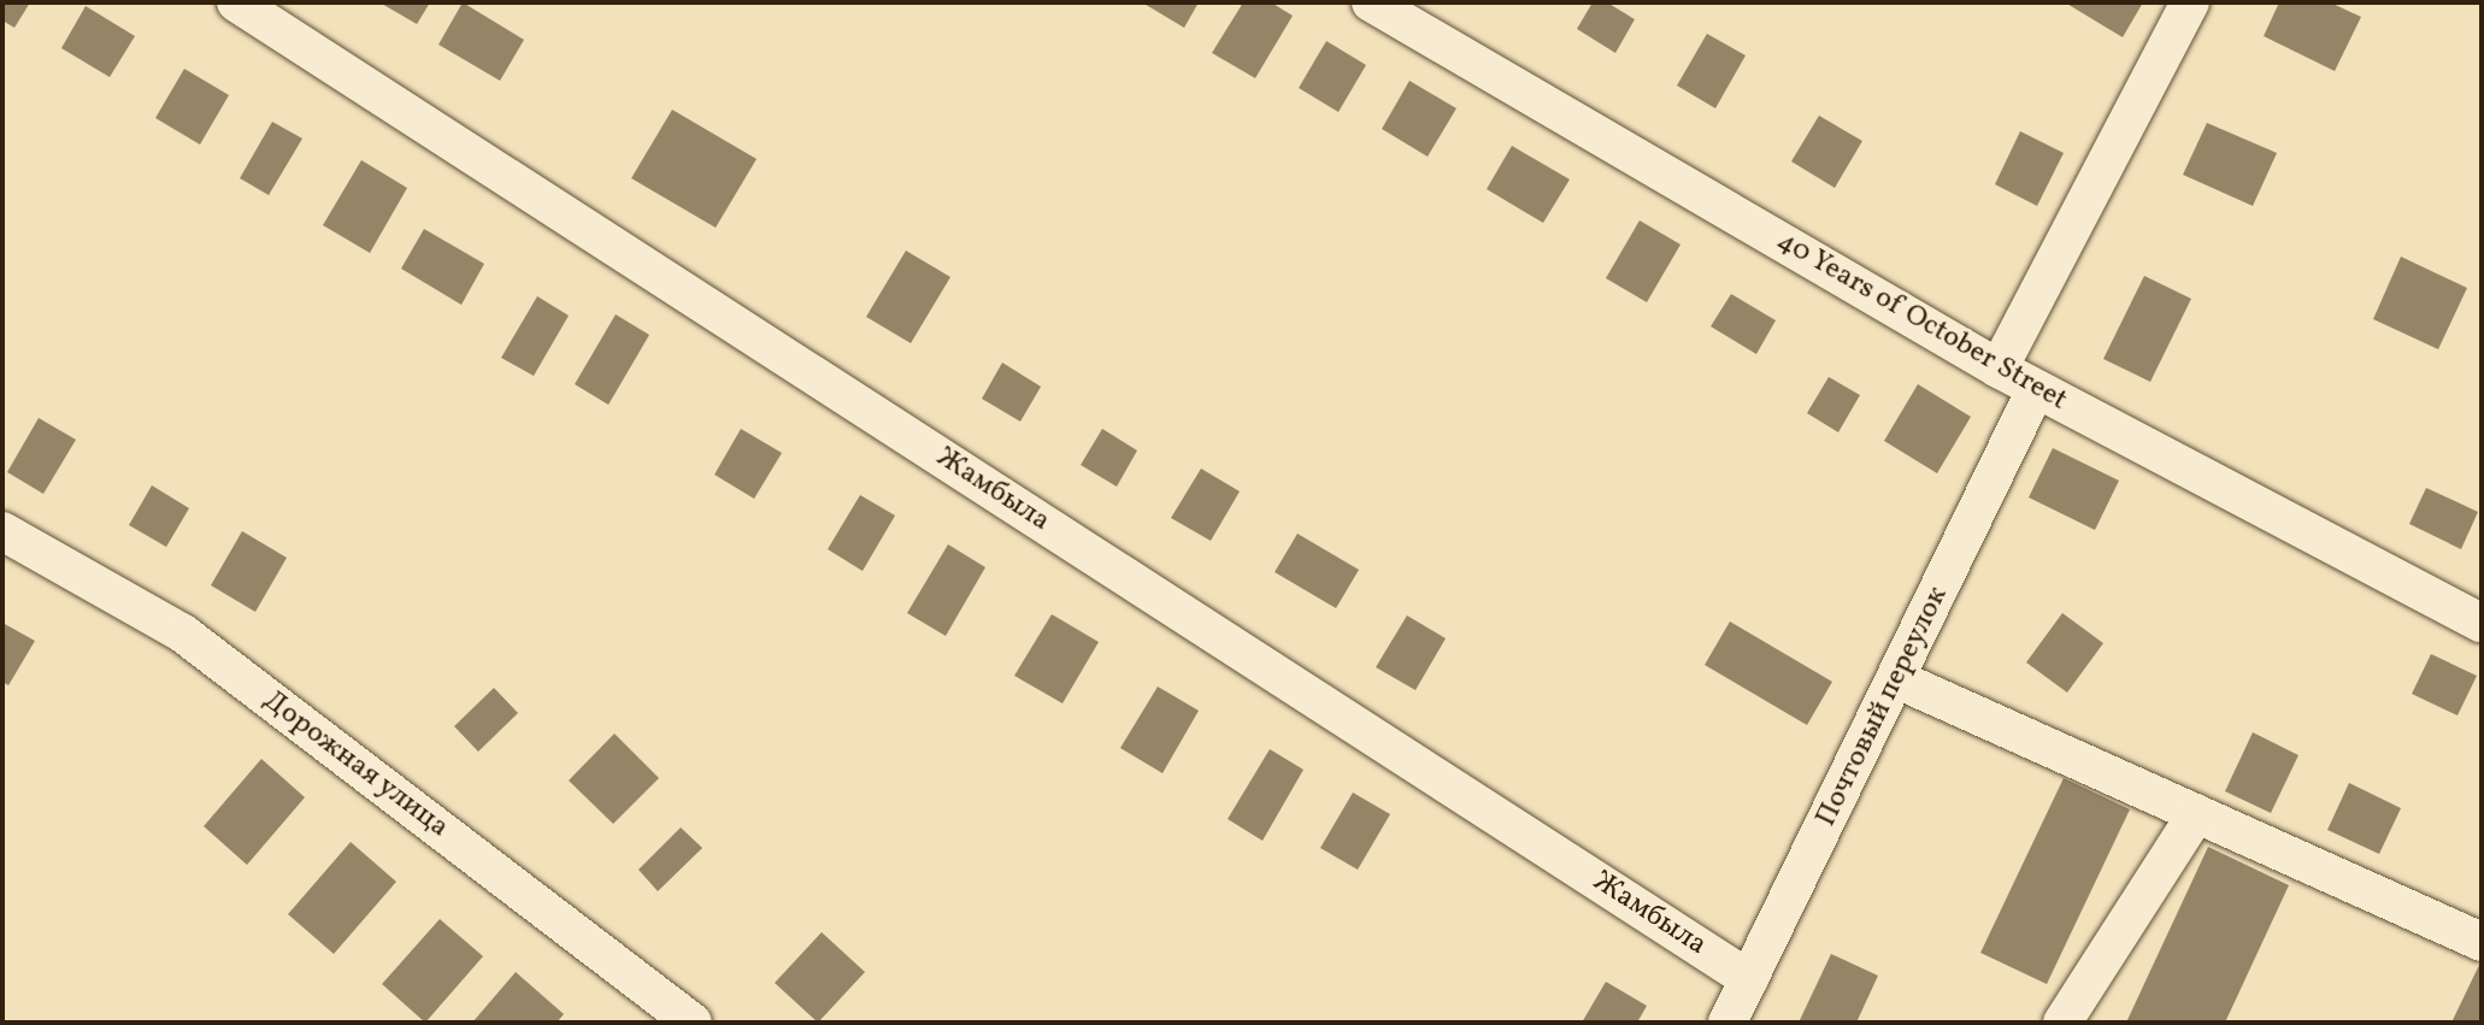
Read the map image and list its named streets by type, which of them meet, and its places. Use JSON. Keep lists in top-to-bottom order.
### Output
{
  "streets": {
    "street": [
      "40 Years of October Street",
      "Жамбыла",
      "Почтовый переулок",
      "Дорожная улица"
    ]
  },
  "crossings": [
    ["40 Years of October Street", "Почтовый переулок"],
    ["Жамбыла", "Почтовый переулок"]
  ]
}
